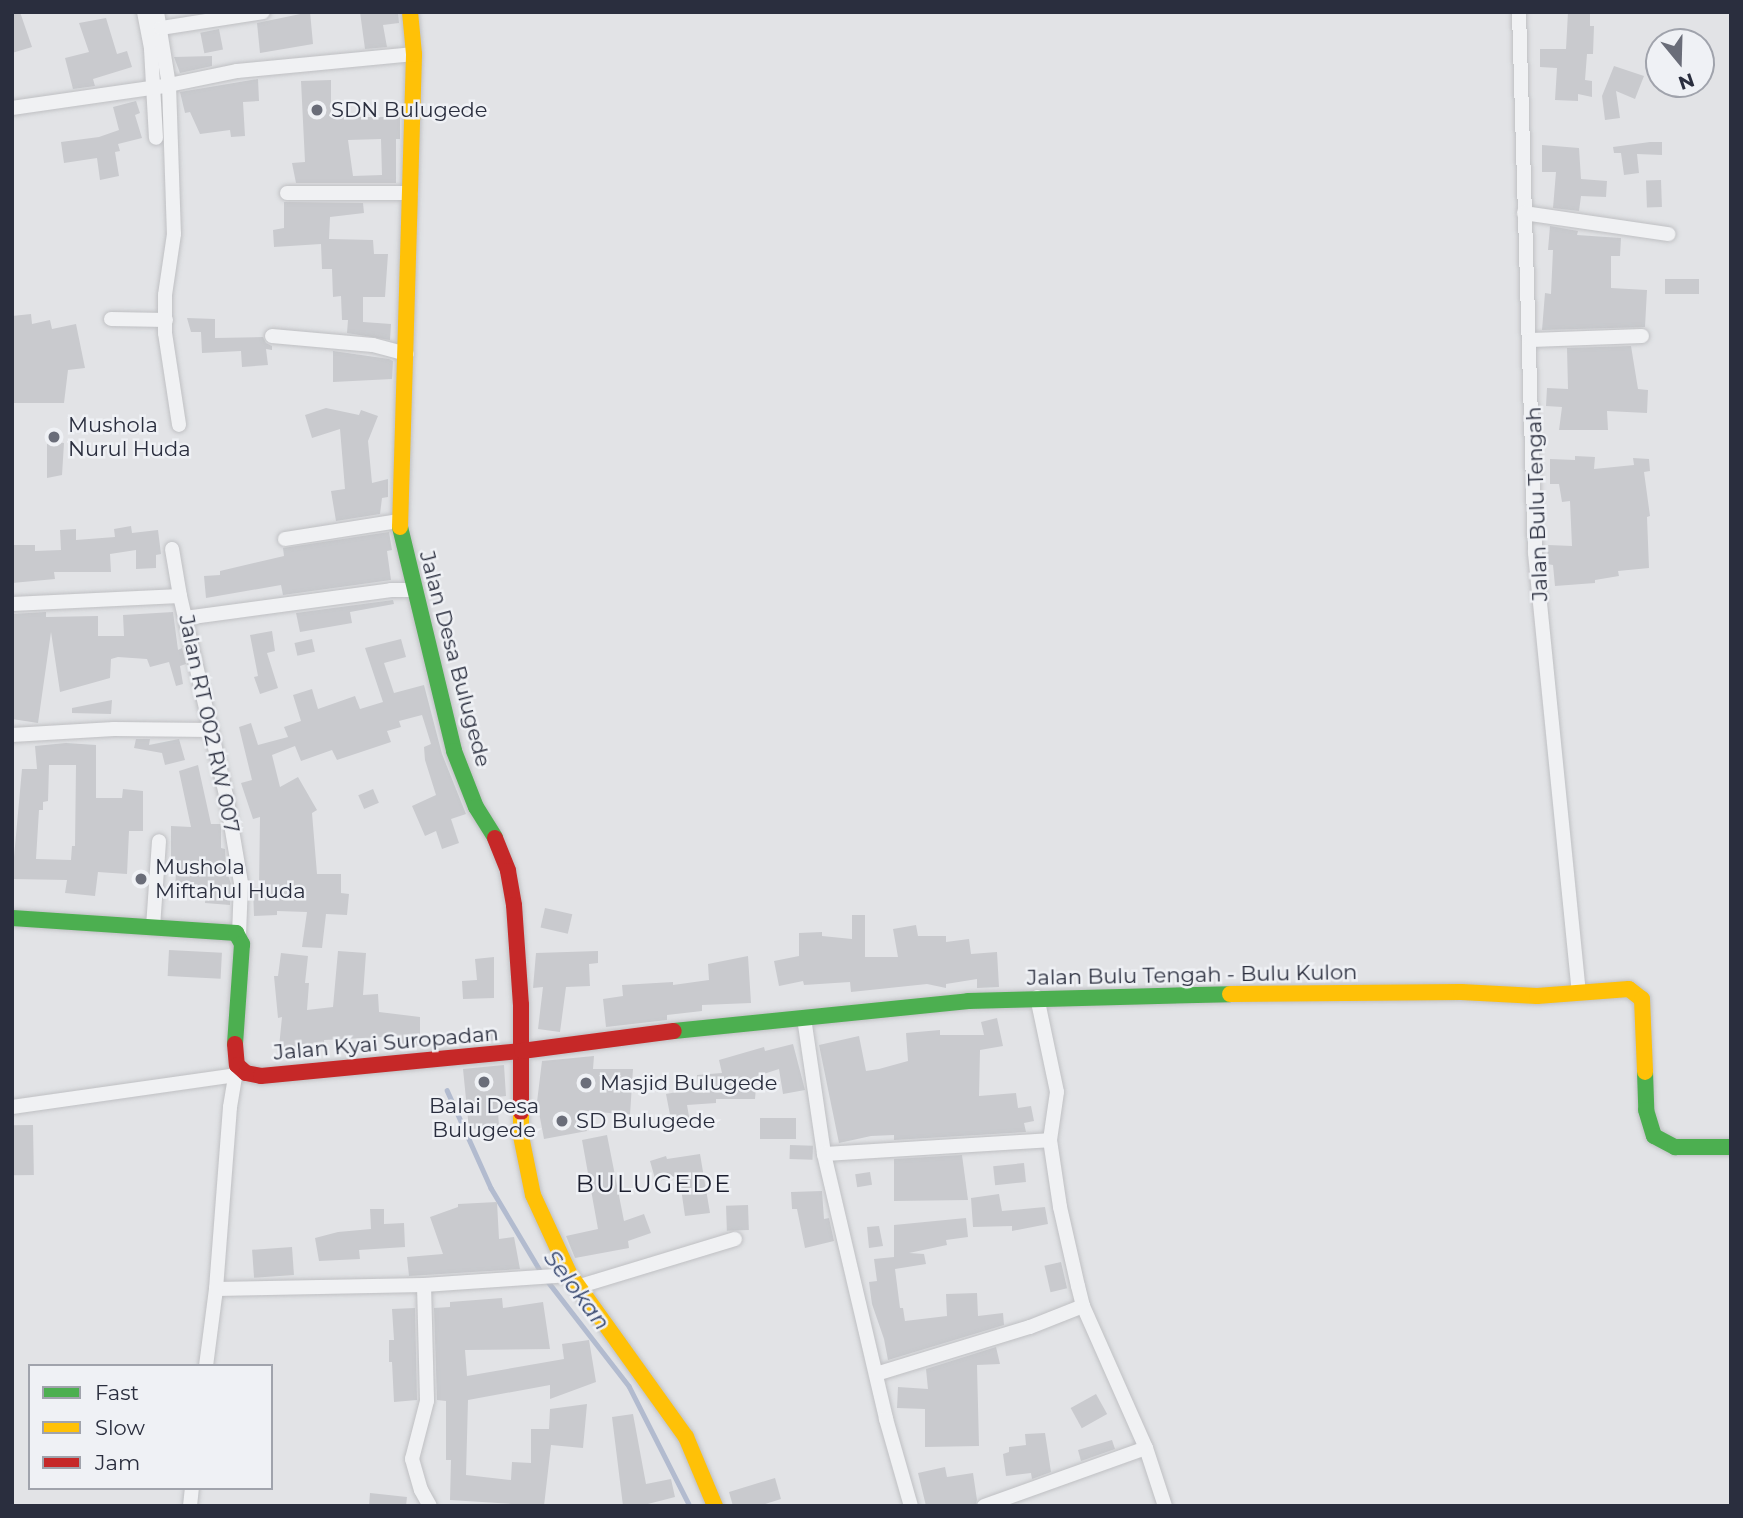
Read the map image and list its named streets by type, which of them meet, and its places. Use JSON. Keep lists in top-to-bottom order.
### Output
{
  "streets": {
    "street": [
      "Jalan Bulu Tengah",
      "Jalan Desa Bulugede",
      "Jalan RT 002 RW 007",
      "Jalan Bulu Tengah - Bulu Kulon",
      "Jalan Kyai Suropadan"
    ]
  },
  "crossings": [
    ["Jalan Bulu Tengah", "Jalan Bulu Tengah - Bulu Kulon"],
    ["Jalan Desa Bulugede", "Jalan Bulu Tengah - Bulu Kulon"],
    ["Jalan Desa Bulugede", "Jalan Kyai Suropadan"],
    ["Jalan Bulu Tengah - Bulu Kulon", "Jalan Kyai Suropadan"]
  ],
  "districts": ["BULUGEDE"],
  "water": ["Selokan"],
  "places": [
    "SDN Bulugede",
    "Mushola Nurul Huda",
    "Mushola Miftahul Huda",
    "Balai Desa Bulugede",
    "Masjid Bulugede",
    "SD Bulugede"
  ],
  "legend": ["Fast", "Slow", "Jam"],
  "north": "bottom"
}
